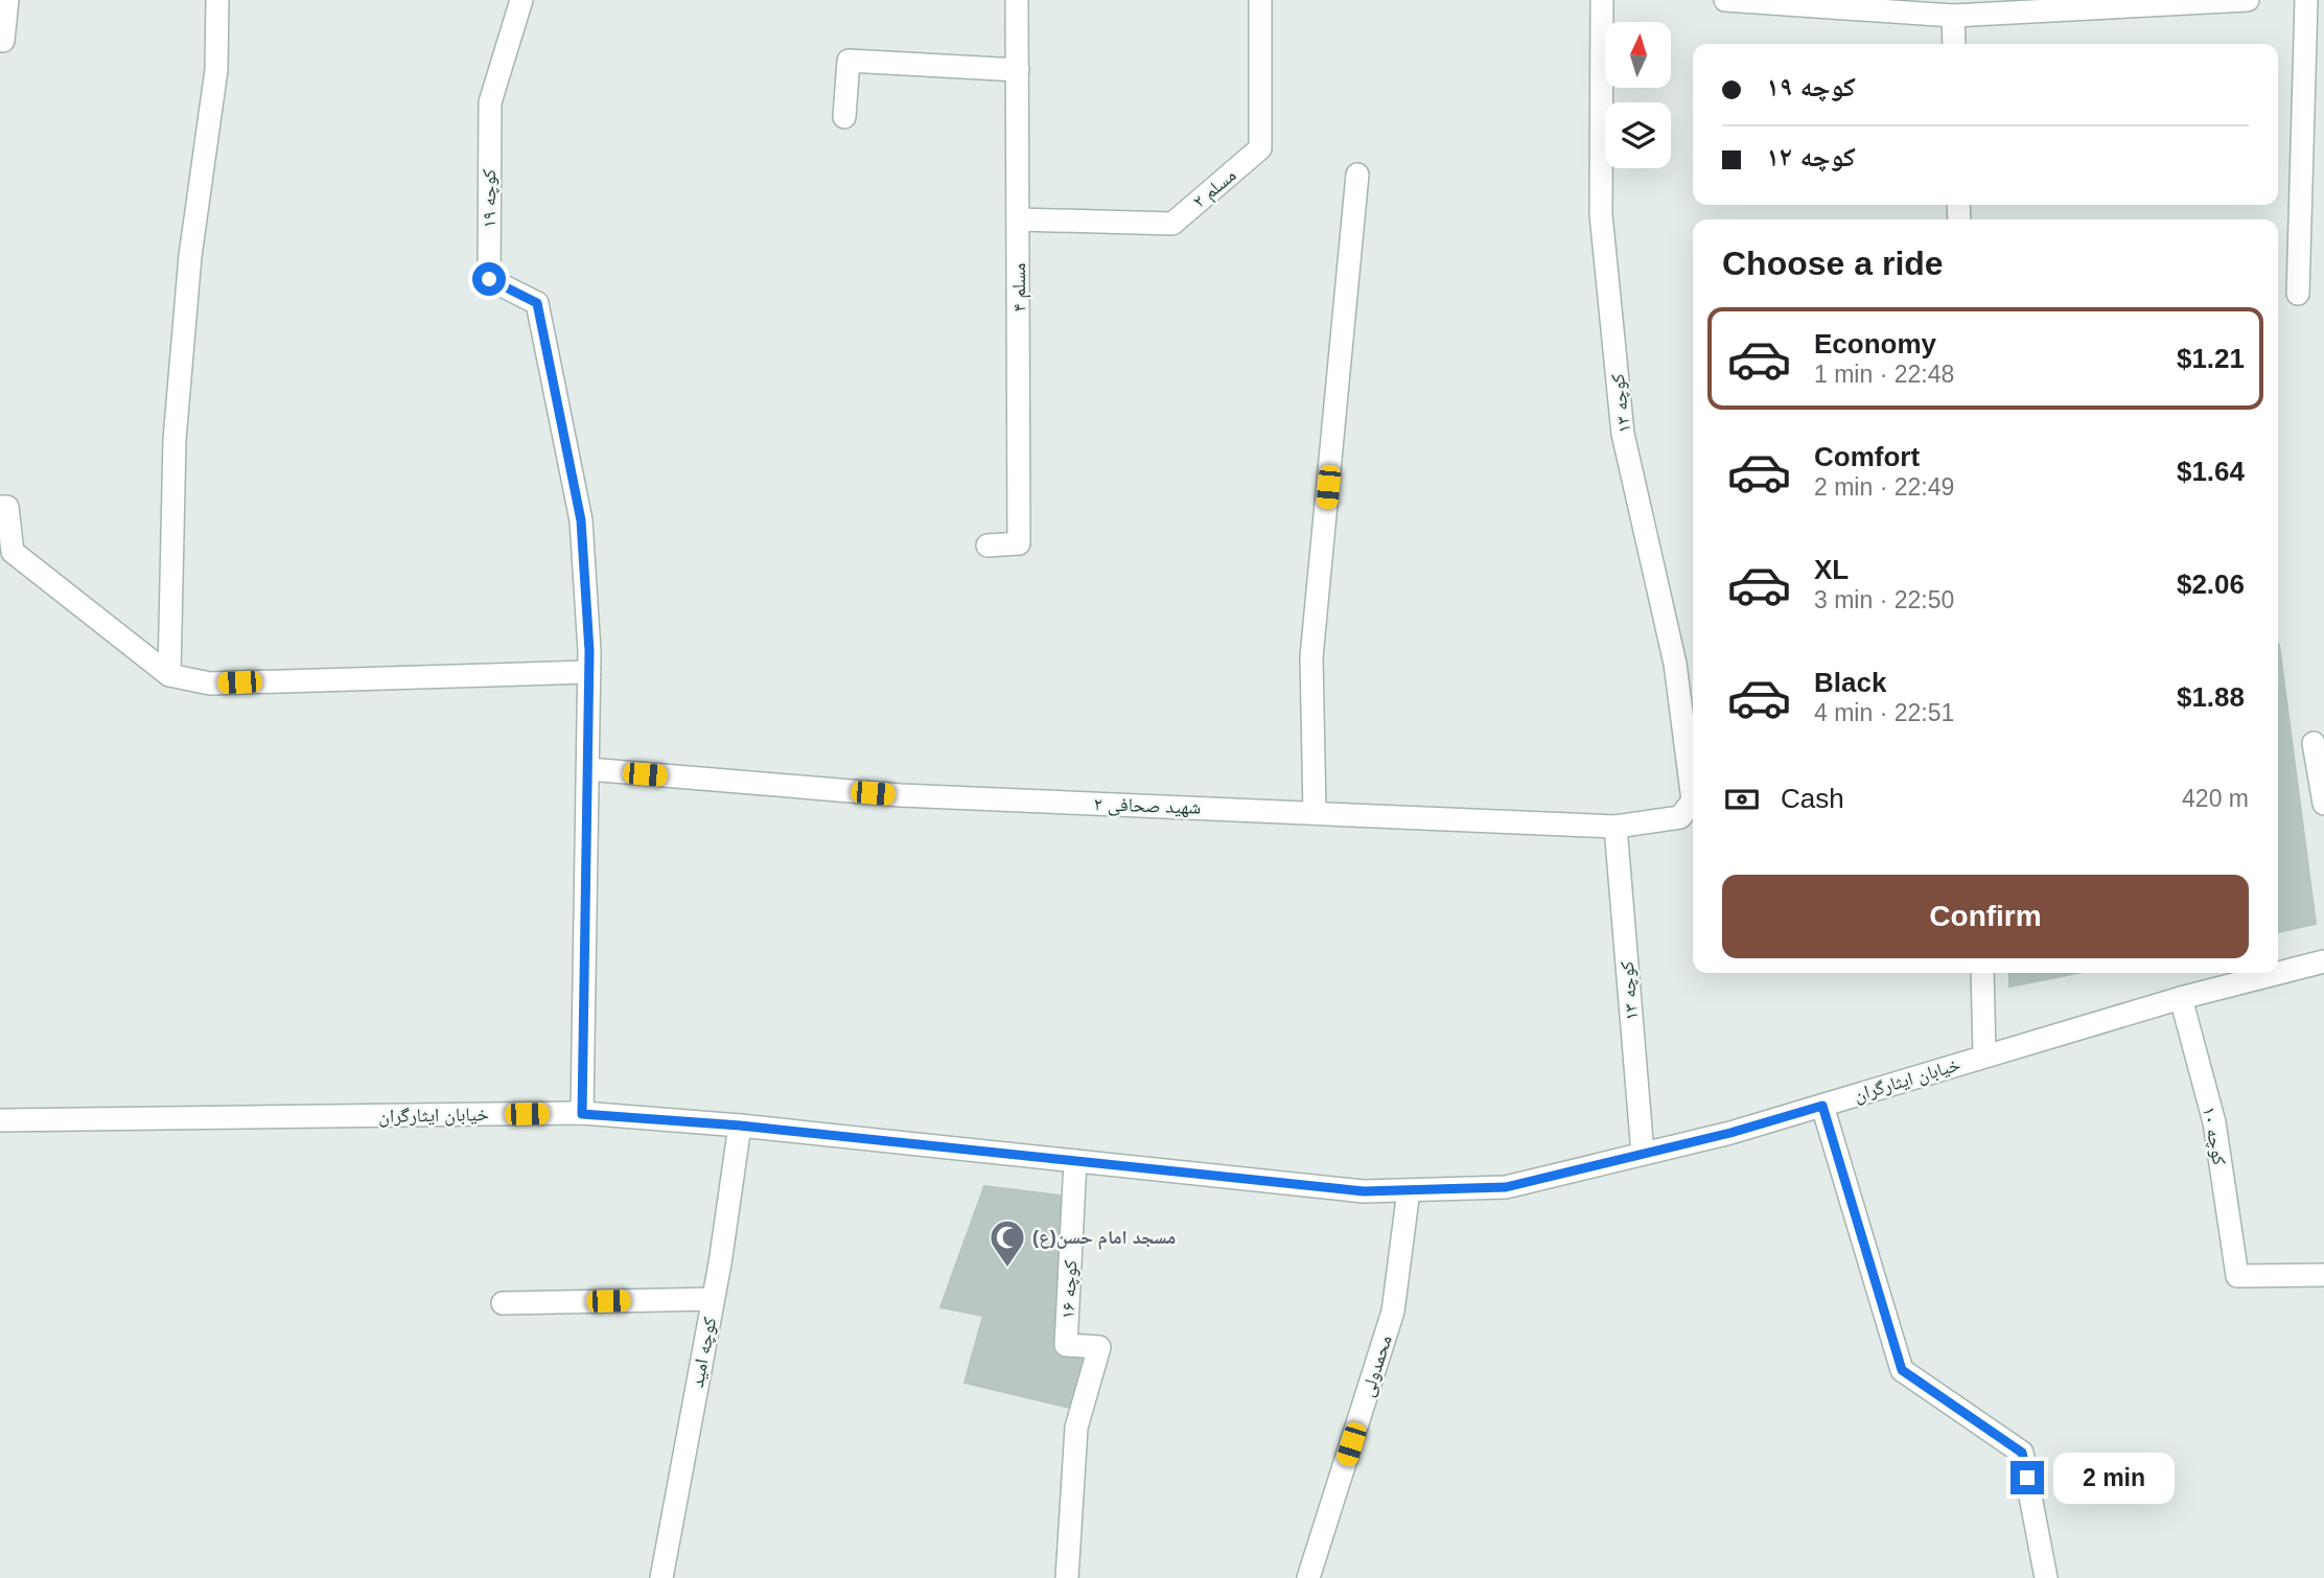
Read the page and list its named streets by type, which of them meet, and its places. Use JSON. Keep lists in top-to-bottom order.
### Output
{
  "streets": {
    "street": [
      "مسلم ۲",
      "کوچه ۱۹",
      "مسلم ۴",
      "کوچه ۱۳",
      "شهید صحافی ۲",
      "خیابان ایثارگران",
      "کوچه ۱۰",
      "کوچه ۱۶",
      "کوچه امید",
      "محمدولی"
    ]
  },
  "crossings": [
    ["مسلم ۲", "مسلم ۴"],
    ["کوچه ۱۹", "شهید صحافی ۲"],
    ["کوچه ۱۹", "خیابان ایثارگران"],
    ["کوچه ۱۳", "شهید صحافی ۲"],
    ["کوچه ۱۳", "خیابان ایثارگران"],
    ["خیابان ایثارگران", "کوچه ۱۰"],
    ["خیابان ایثارگران", "کوچه ۱۶"],
    ["خیابان ایثارگران", "کوچه امید"],
    ["خیابان ایثارگران", "محمدولی"]
  ],
  "places": {
    "mosque": ["مسجد امام حسن(ع)"]
  },
  "north": "top",
  "page": {
    "banner": ["کوچه ۱۹", "کوچه ۱۲"],
    "heading": "Choose a ride",
    "list": [
      {
        "name": "Economy",
        "note": "1 min · 22:48",
        "value": "$1.21"
      },
      {
        "name": "Comfort",
        "note": "2 min · 22:49",
        "value": "$1.64"
      },
      {
        "name": "XL",
        "note": "3 min · 22:50",
        "value": "$2.06"
      },
      {
        "name": "Black",
        "note": "4 min · 22:51",
        "value": "$1.88"
      }
    ],
    "pay": ["Cash", "420 m"],
    "buttons": "Confirm",
    "bubble": "2 min"
  }
}
